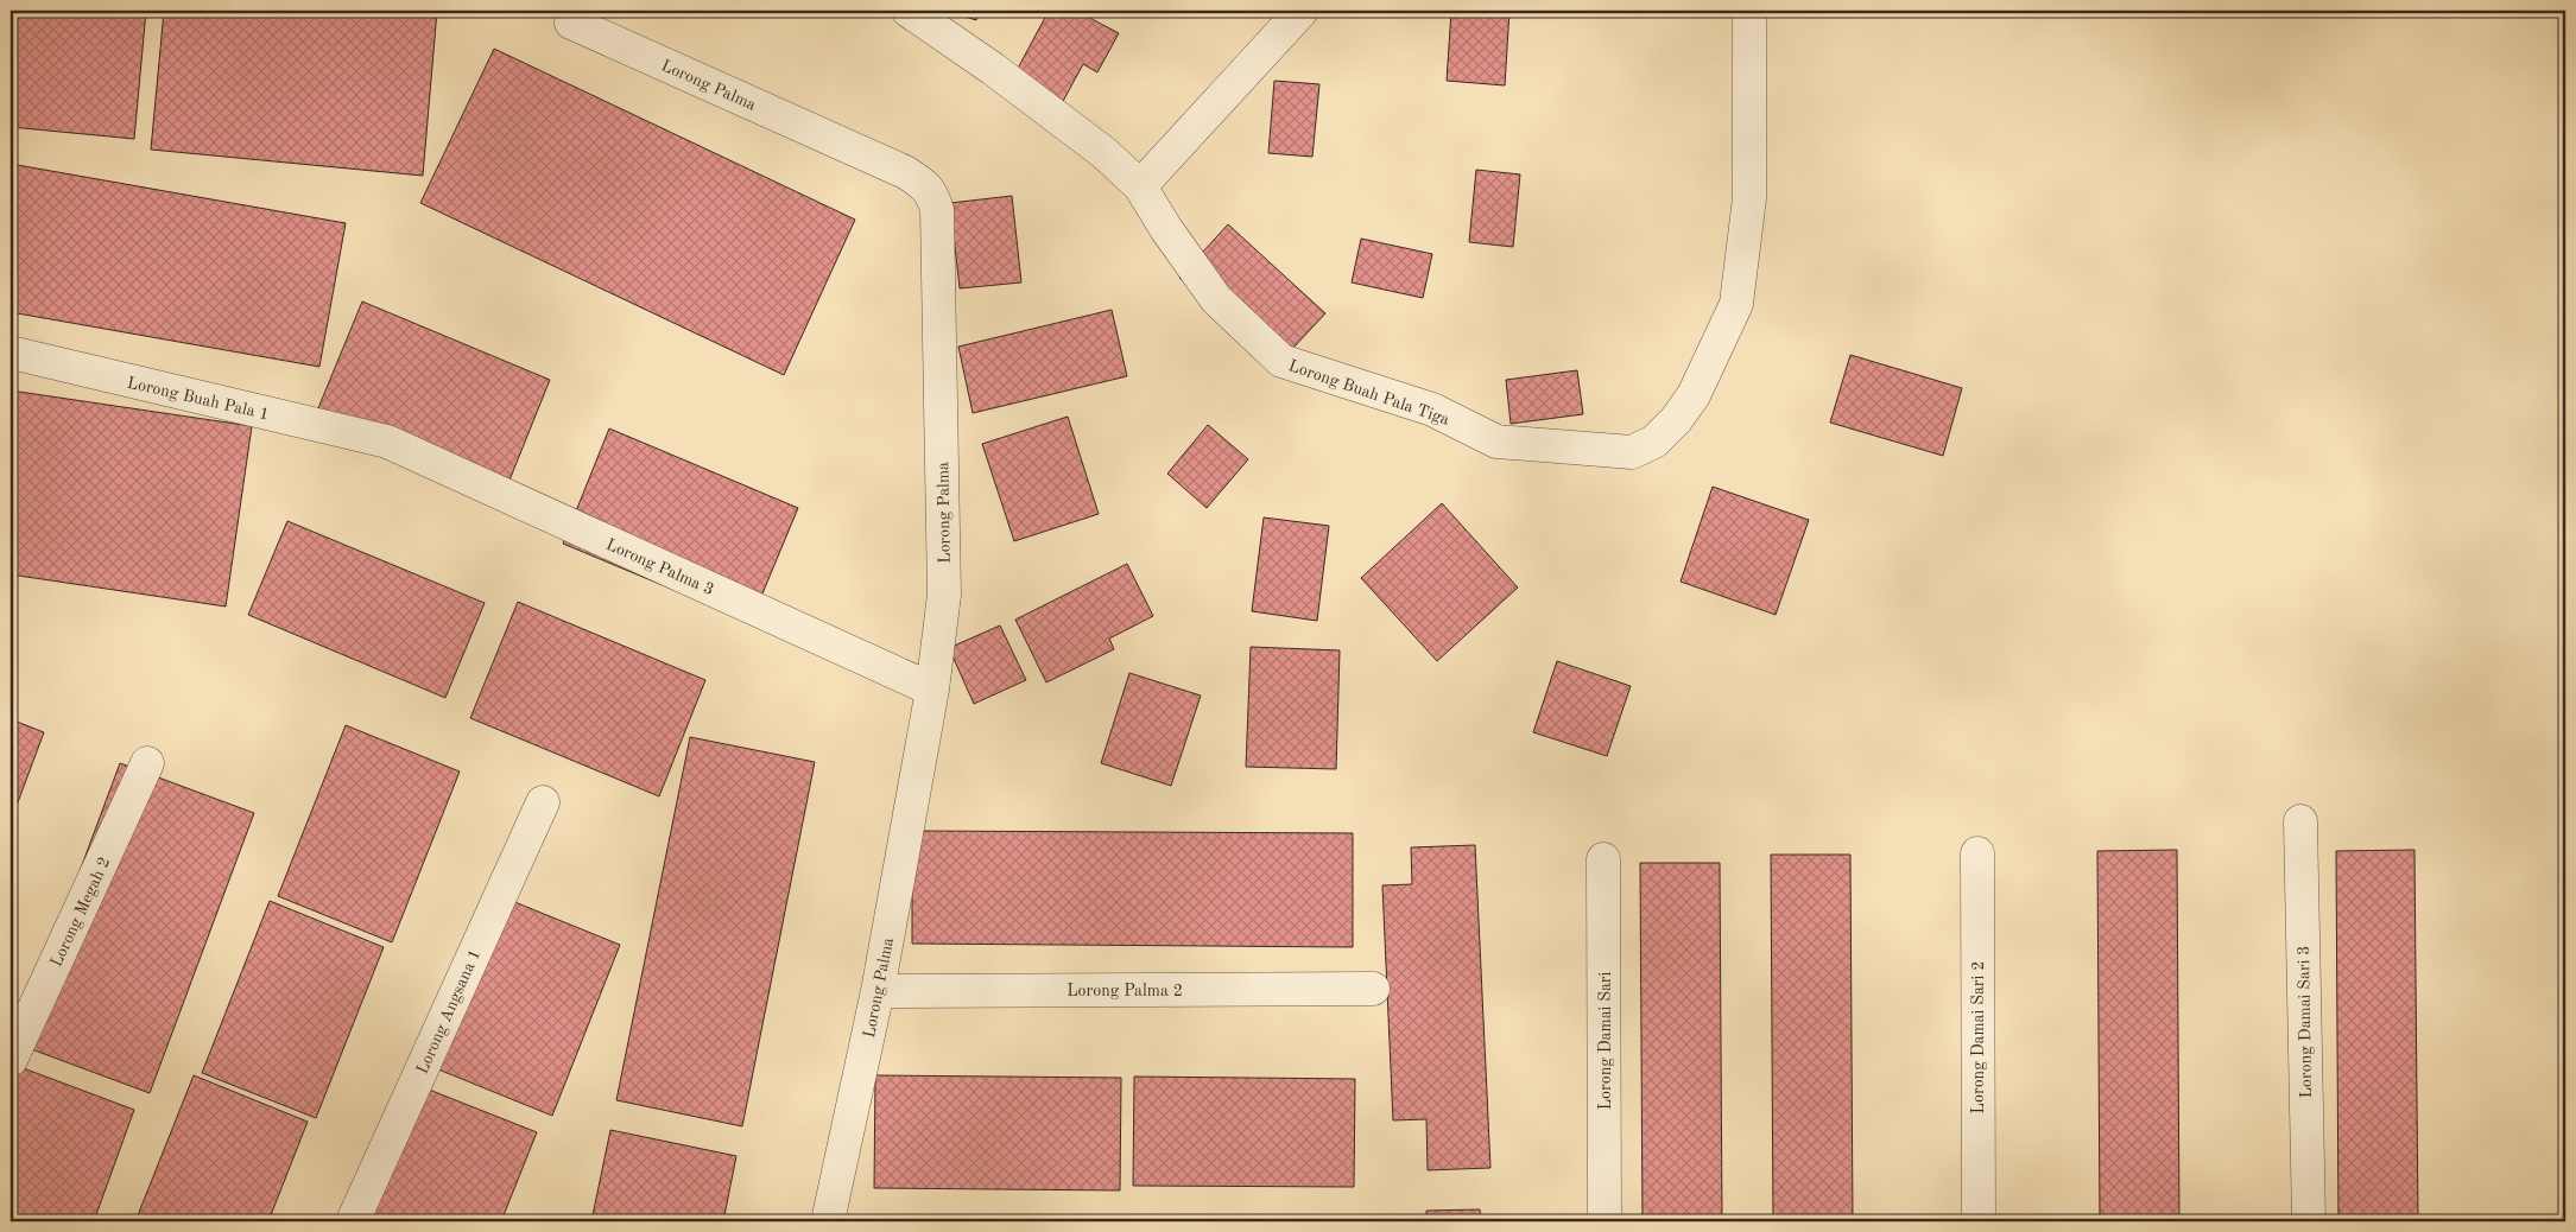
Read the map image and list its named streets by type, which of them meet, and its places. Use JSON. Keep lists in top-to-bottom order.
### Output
{
  "streets": {
    "street": [
      "Lorong Palma",
      "Lorong Buah Pala Tiga",
      "Lorong Buah Pala 1",
      "Lorong Palma 3",
      "Lorong Megah 2",
      "Lorong Palma 2",
      "Lorong Angsana 1",
      "Lorong Damai Sari 3",
      "Lorong Damai Sari 2",
      "Lorong Damai Sari"
    ]
  },
  "crossings": [
    ["Lorong Palma", "Lorong Palma 3"],
    ["Lorong Palma", "Lorong Palma 2"],
    ["Lorong Buah Pala 1", "Lorong Palma 3"]
  ]
}
